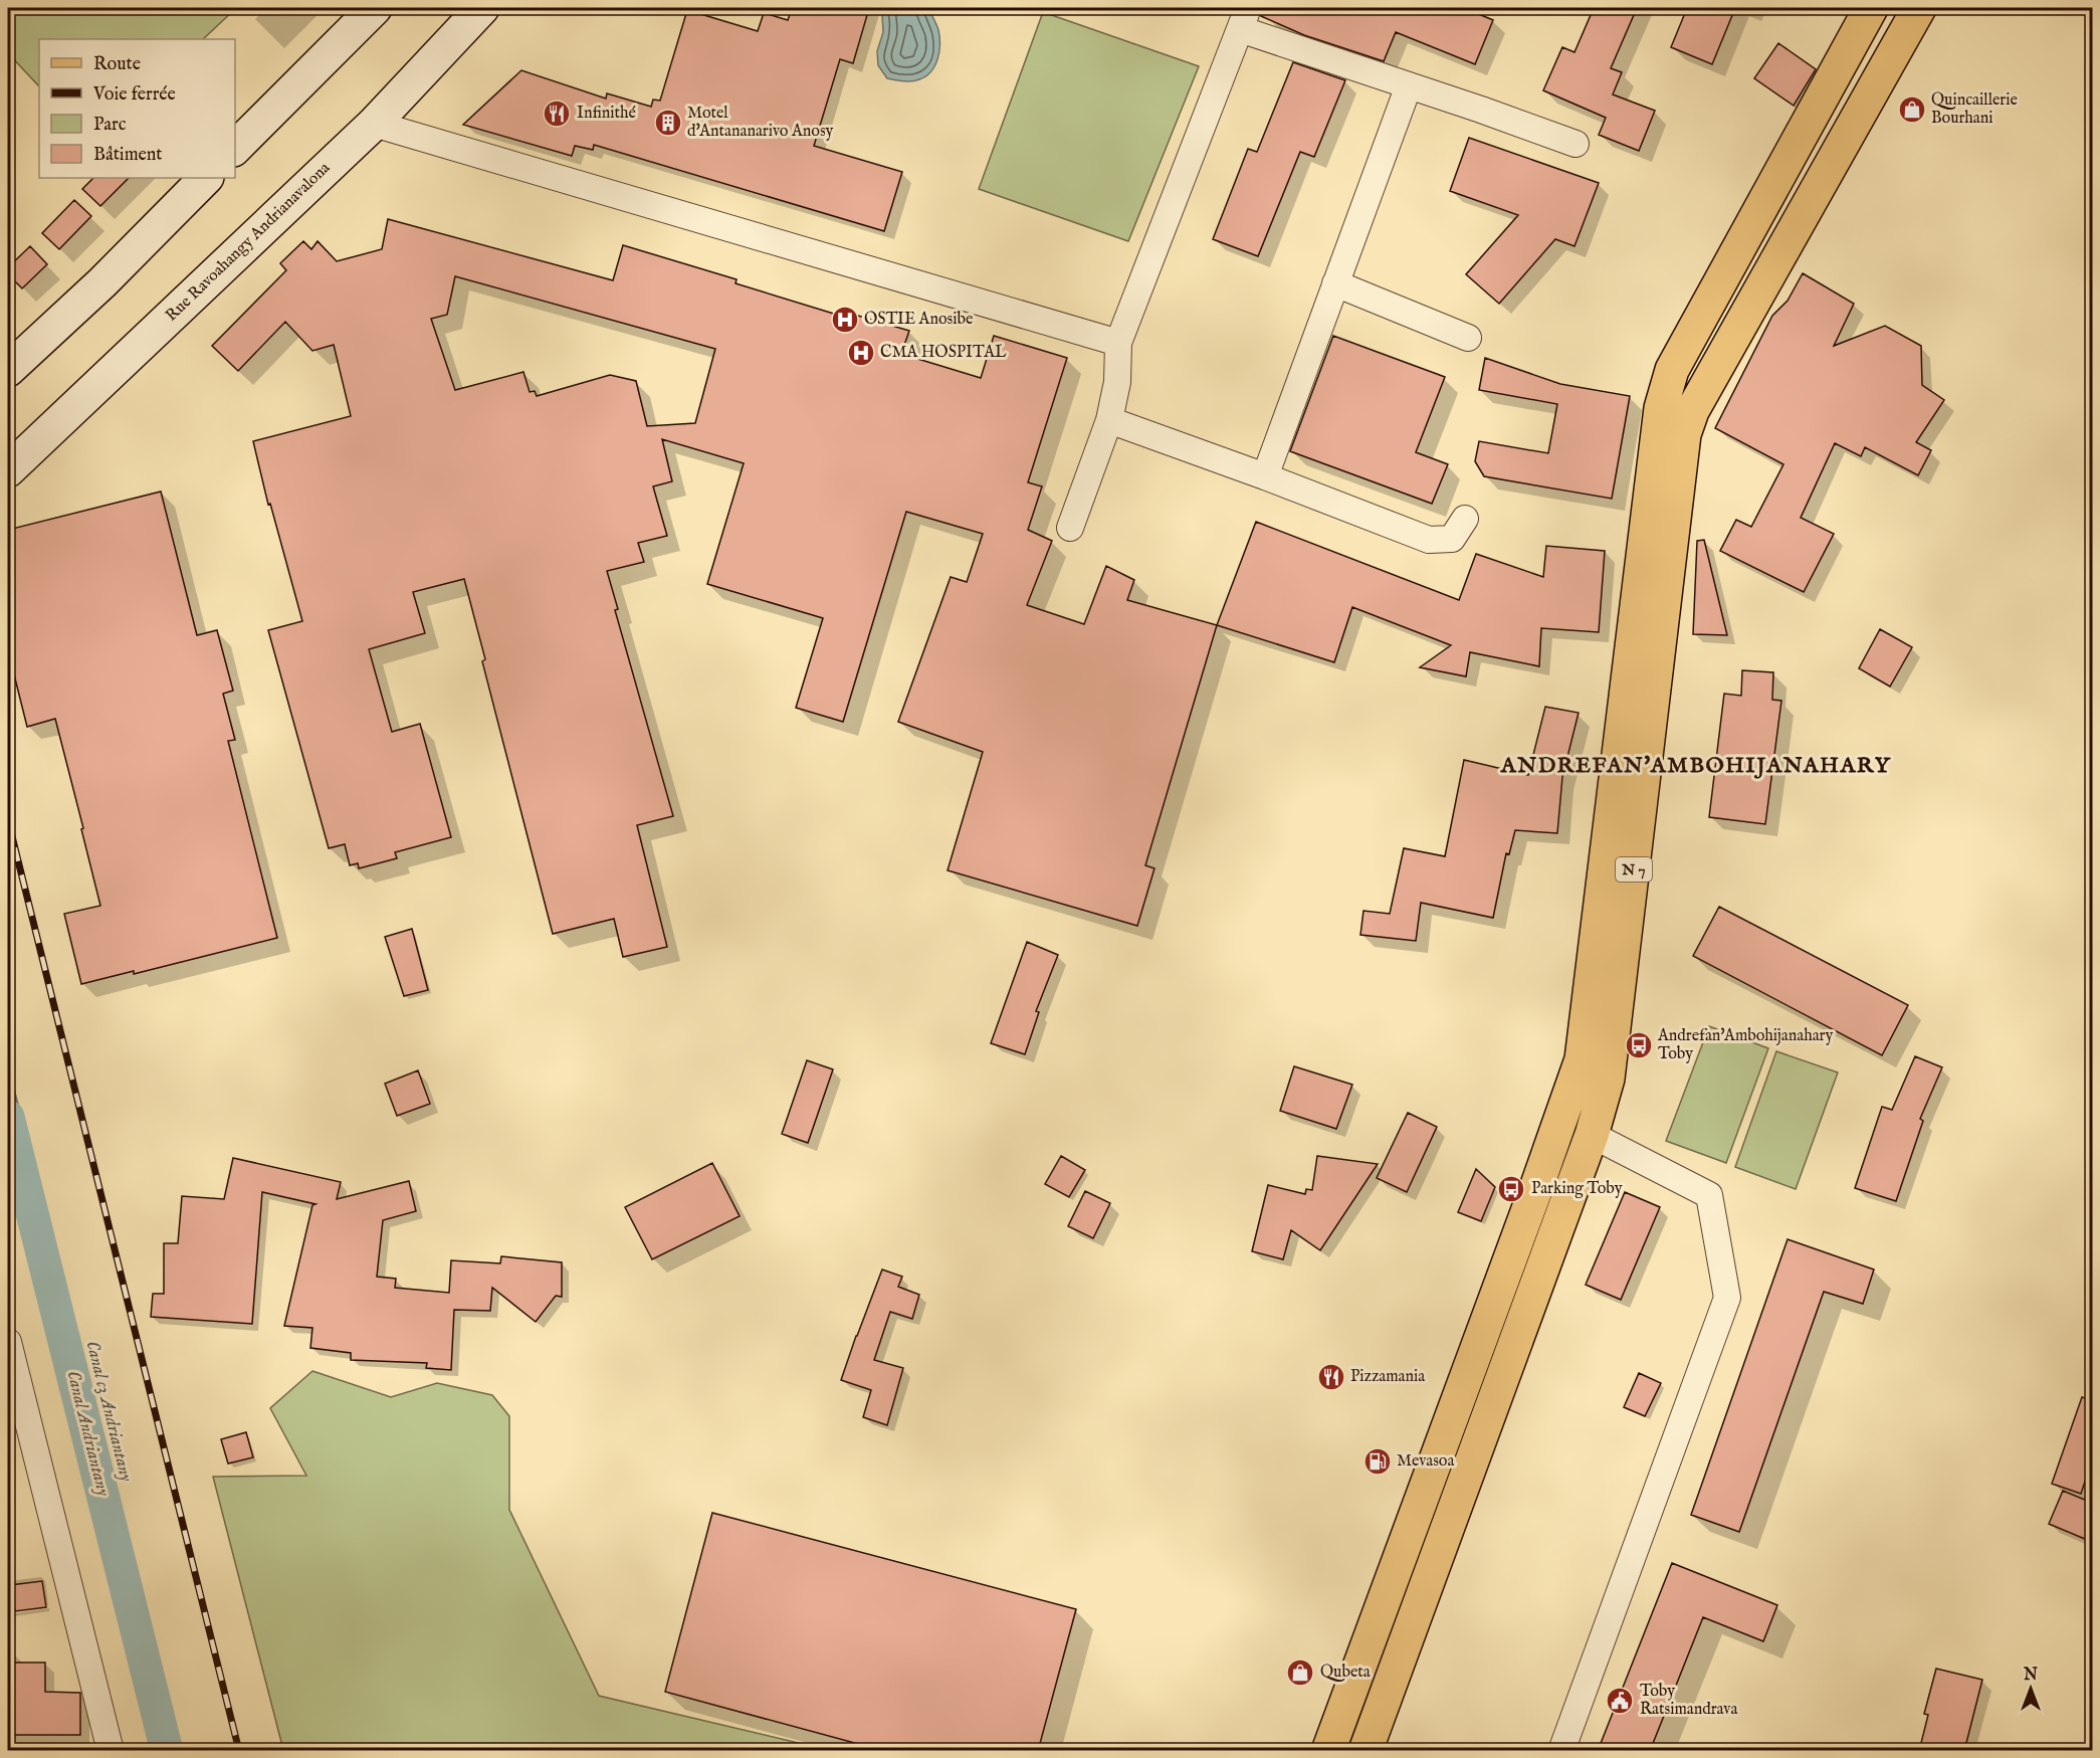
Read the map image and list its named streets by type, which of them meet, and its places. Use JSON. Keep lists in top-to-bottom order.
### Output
{
  "streets": {
    "main road": ["Rue Ravoahangy Andrianavalona", "N 7"]
  },
  "districts": ["ANDREFAN'AMBOHIJANAHARY"],
  "water": ["Canal c3 Andriantany", "Canal Andriantany"],
  "places": {
    "shop": ["Quincaillerie Bourhani", "Qubeta"],
    "restaurant": ["Infinithé", "Pizzamania"],
    "building": ["Motel d'Antananarivo Anosy"],
    "hospital": ["OSTIE Anosibe", "CMA HOSPITAL"],
    "bus stop": ["Andrefan'Ambohijanahary Toby", "Parking Toby"],
    "fuel station": ["Mevasoa"],
    "public building": ["Toby Ratsimandrava"]
  },
  "legend": [
    "Route",
    "Voie ferrée",
    "Parc",
    "Bâtiment"
  ],
  "north": "top"
}
